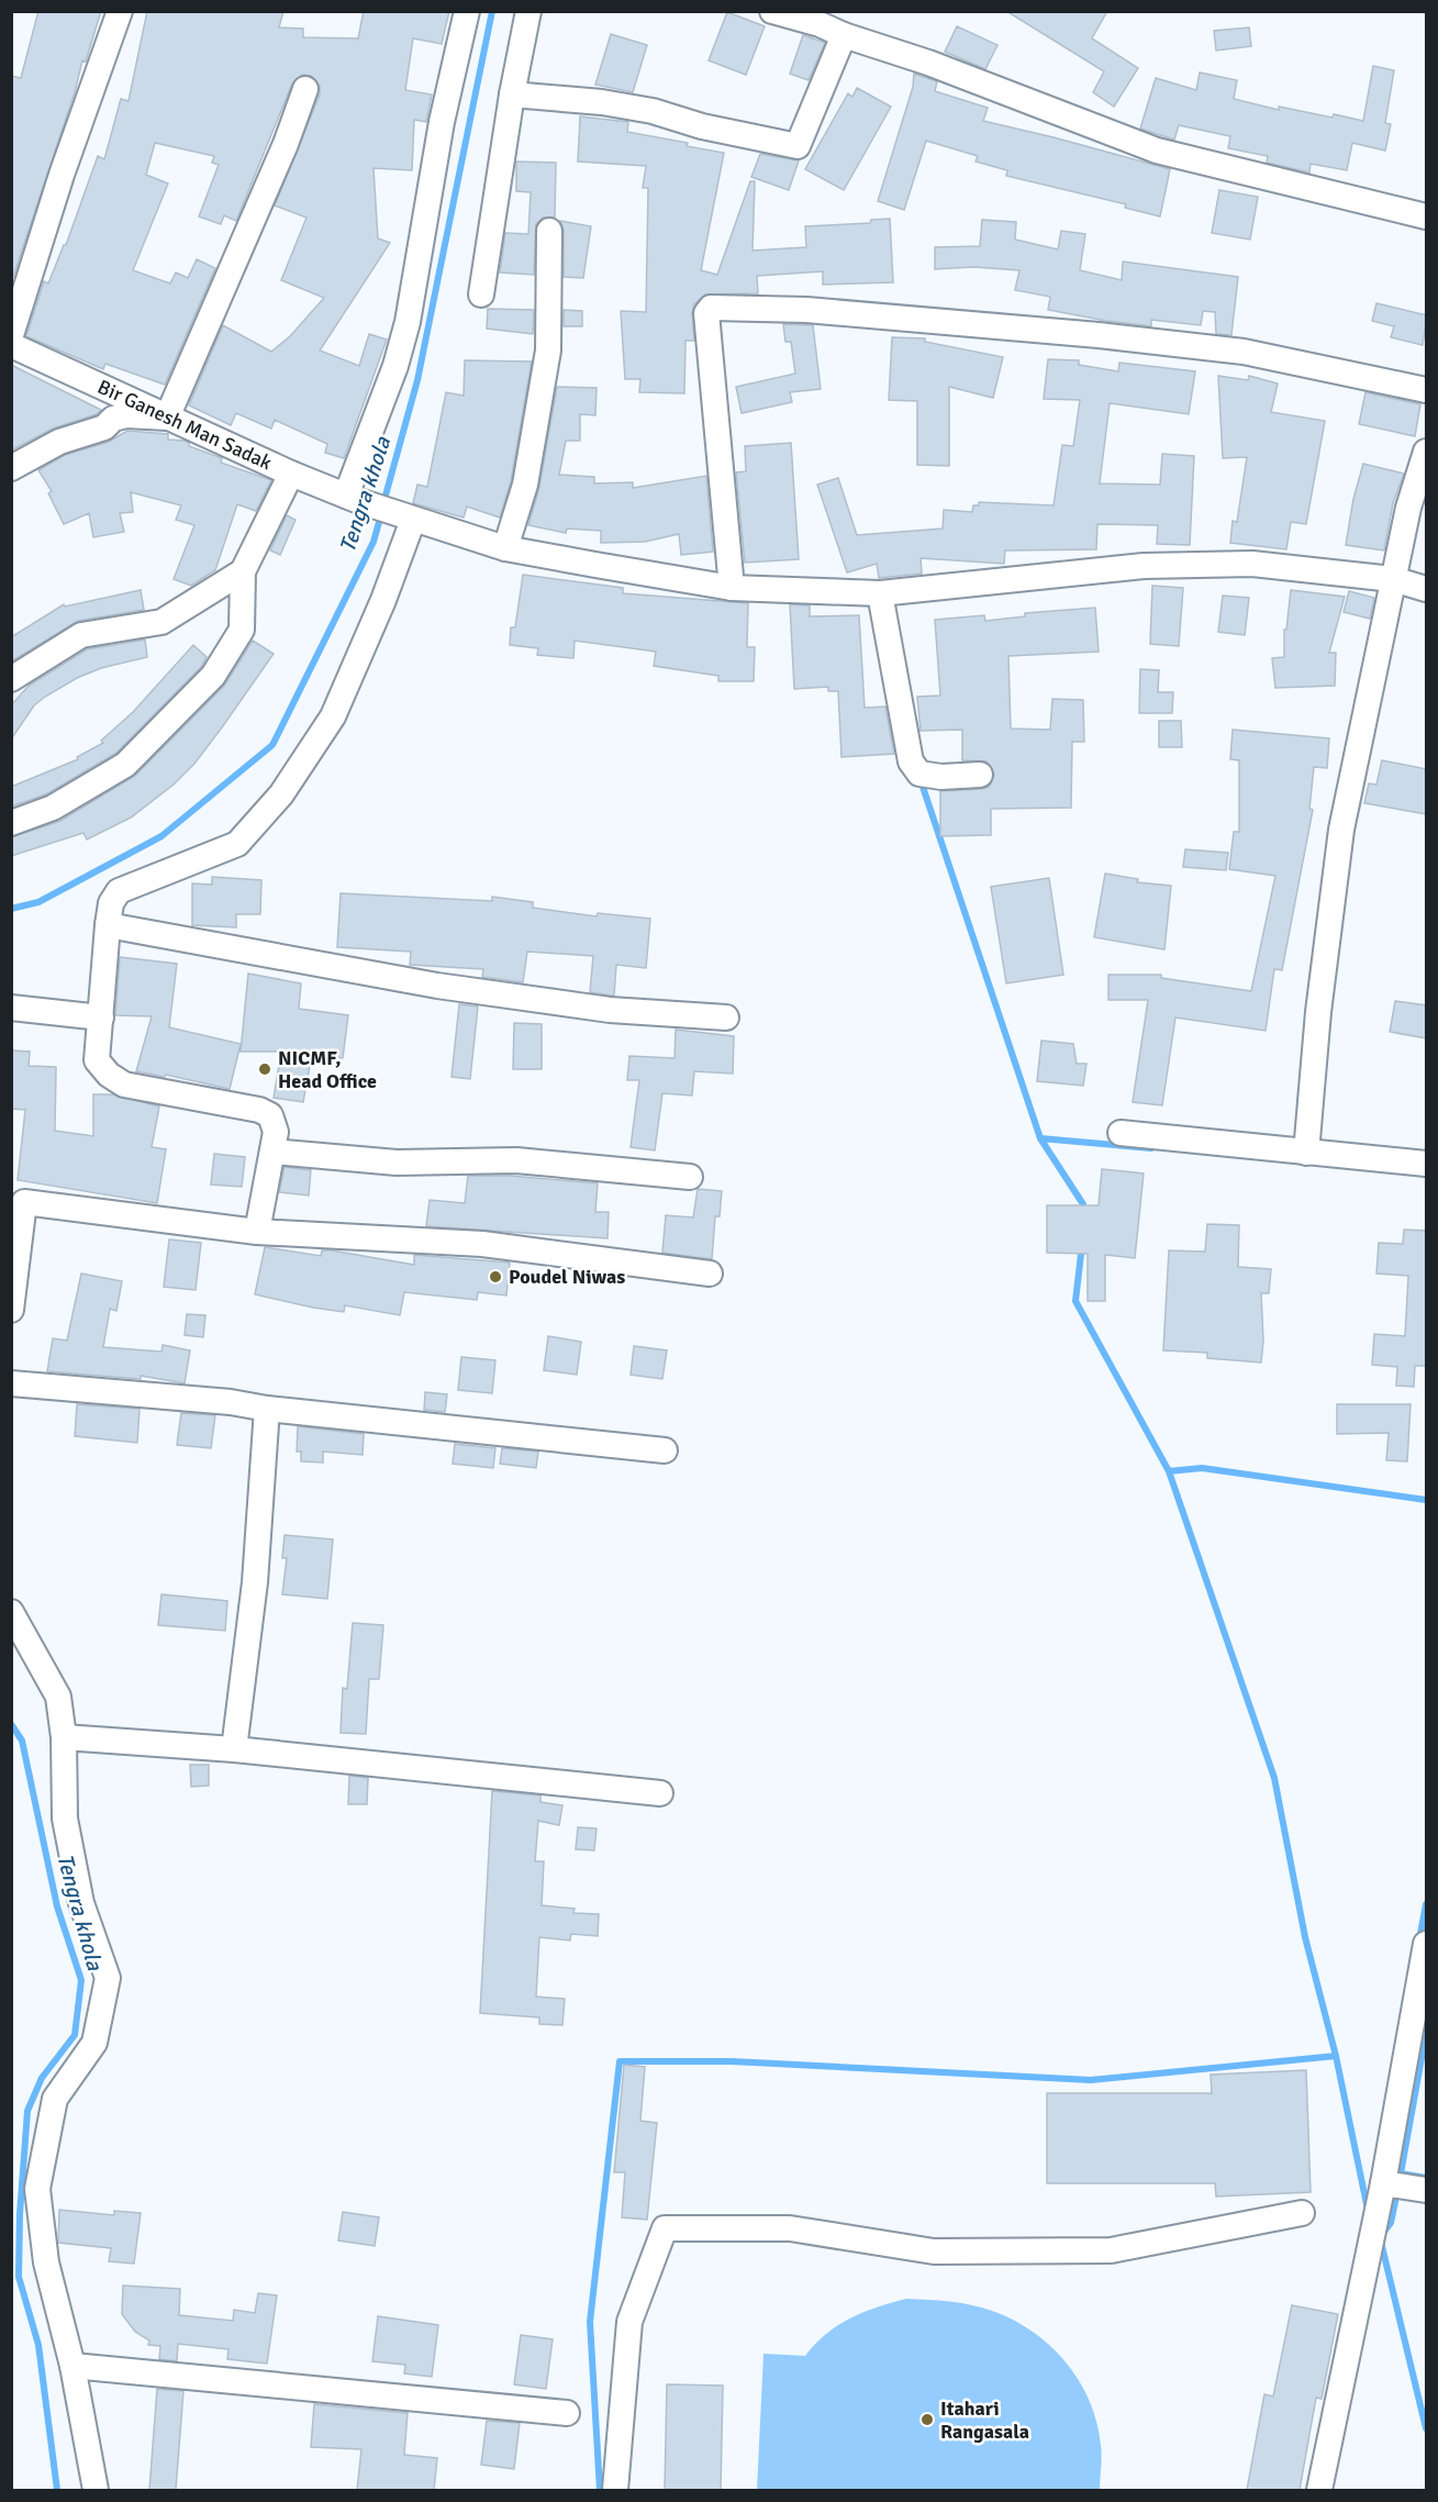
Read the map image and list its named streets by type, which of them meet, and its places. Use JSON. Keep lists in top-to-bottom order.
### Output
{
  "streets": {
    "street": ["Bir Ganesh Man Sadak"]
  },
  "water": ["Tengra khola"],
  "places": ["NICMF, Head Office", "Poudel Niwas", "Itahari Rangasala"]
}
